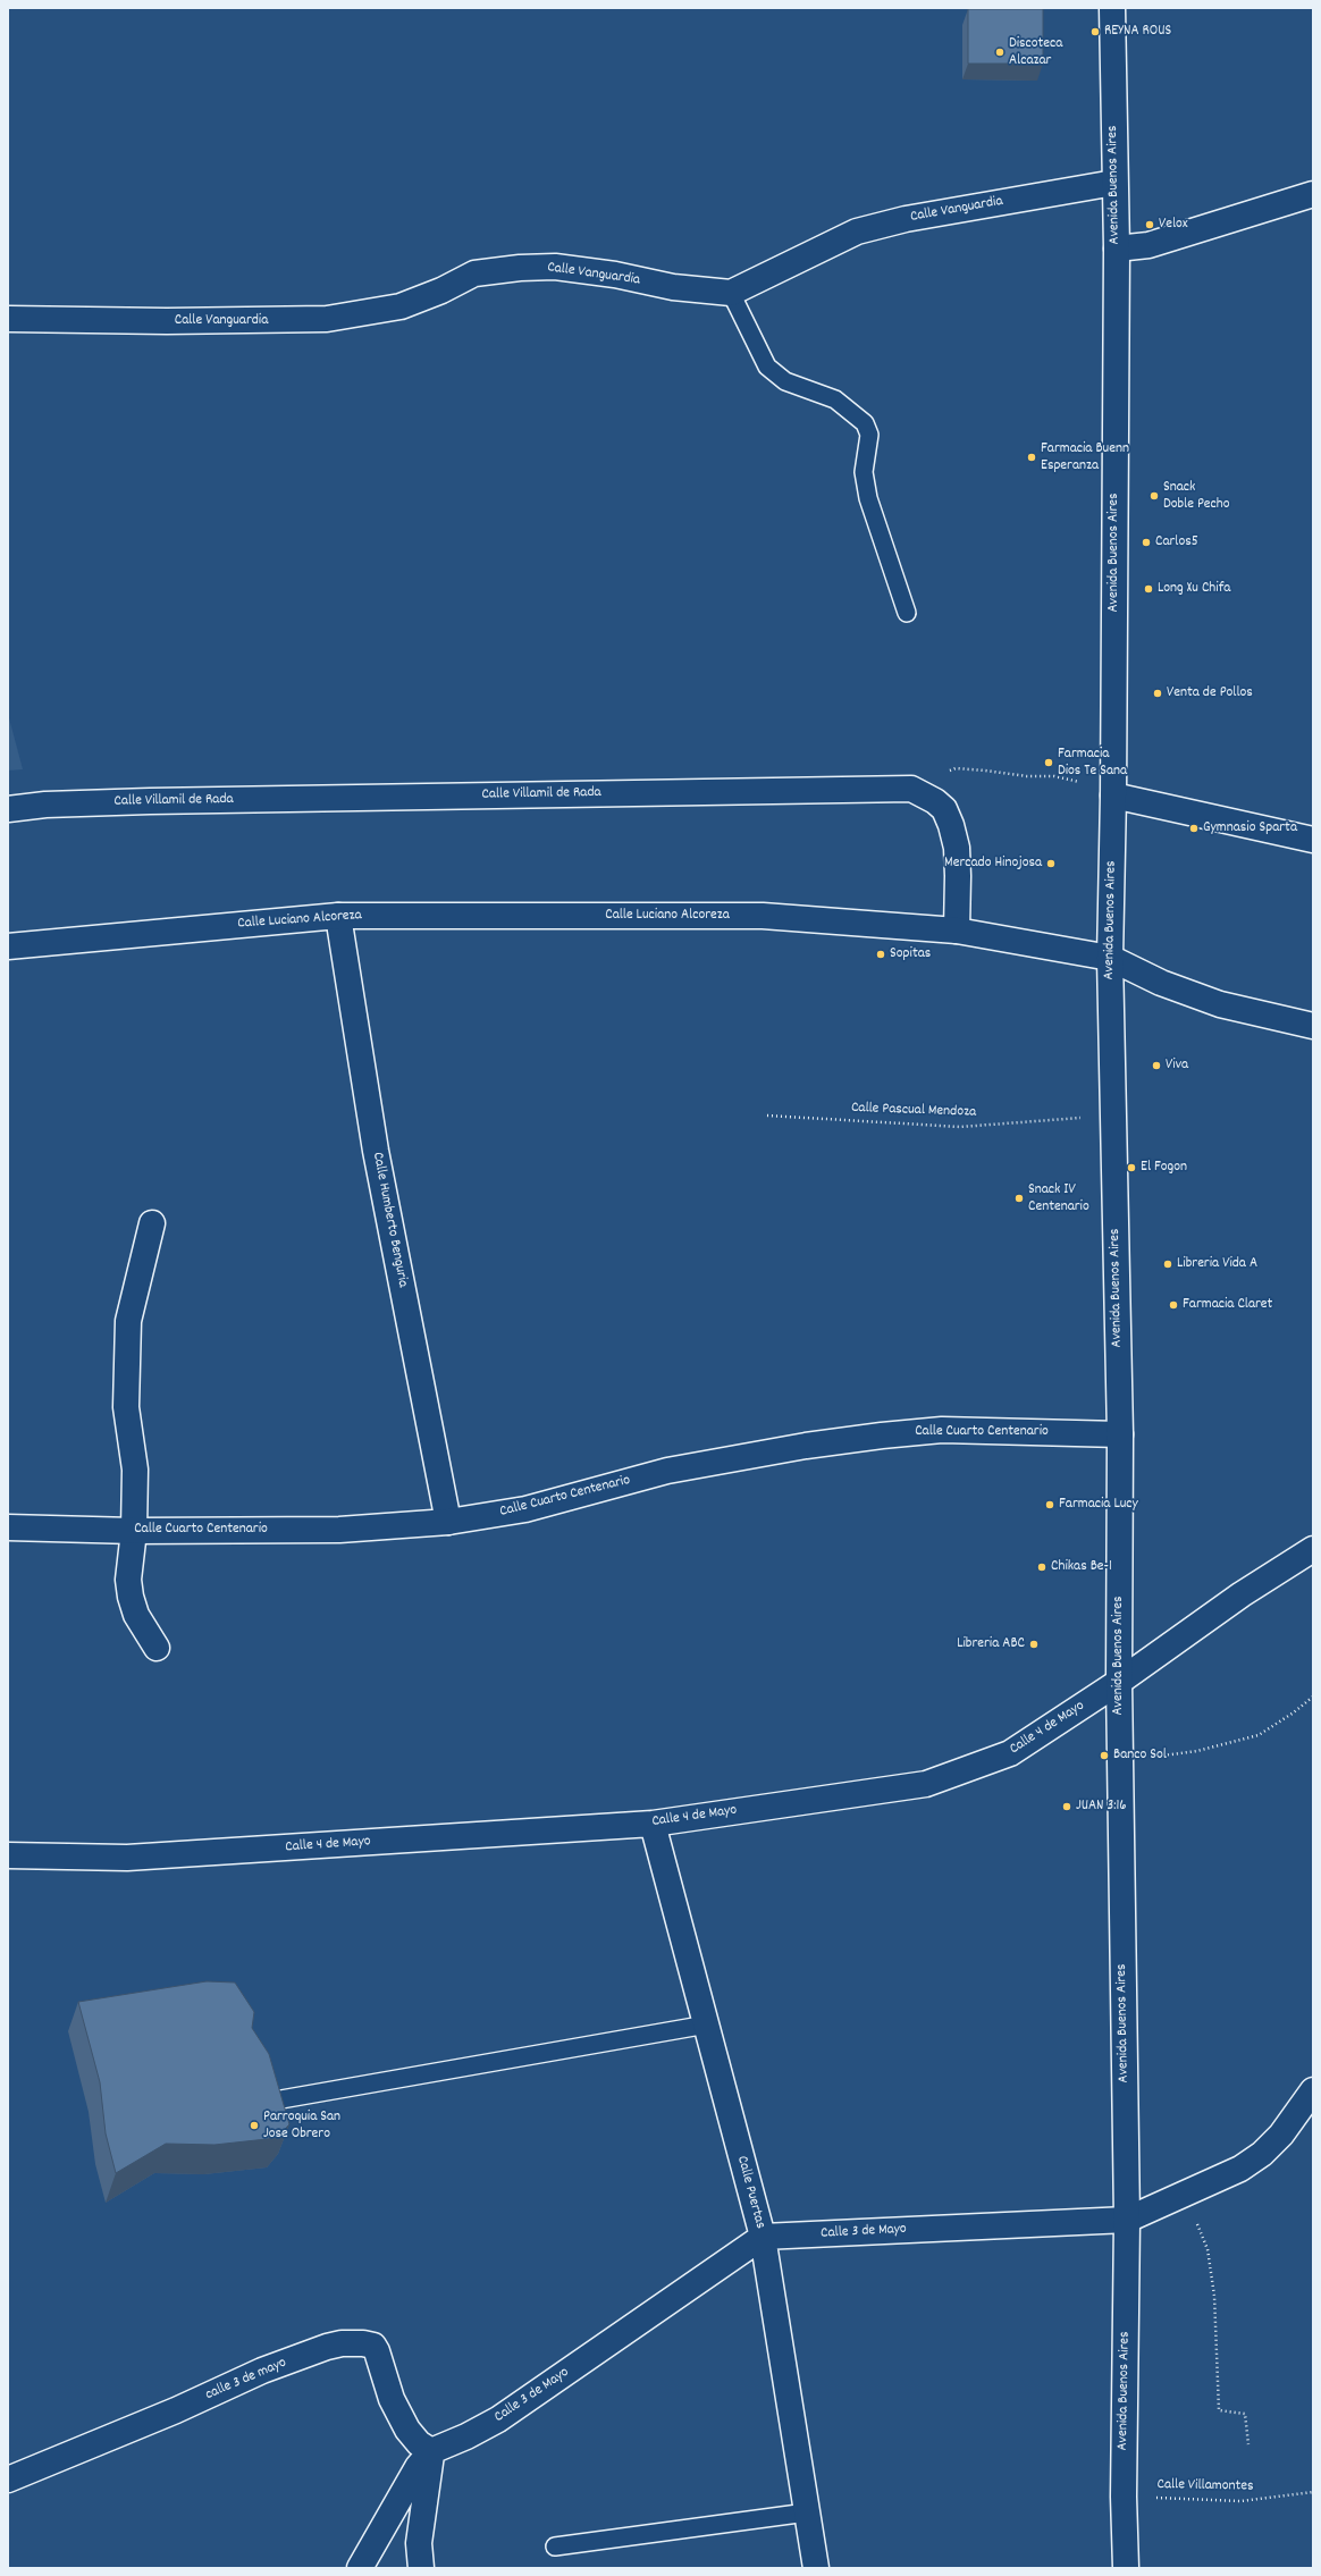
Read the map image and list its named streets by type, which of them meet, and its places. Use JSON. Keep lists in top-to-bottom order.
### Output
{
  "streets": {
    "street": [
      "Avenida Buenos Aires",
      "Calle Vanguardia",
      "Calle Villamil de Rada",
      "Calle Luciano Alcoreza",
      "Calle Humberto Benguria",
      "Calle Cuarto Centenario",
      "Calle 4 de Mayo",
      "Calle Puertas",
      "Calle 3 de Mayo",
      "calle 3 de mayo"
    ],
    "path": ["Calle Pascual Mendoza", "Calle Villamontes"]
  },
  "crossings": [
    ["Avenida Buenos Aires", "Calle Vanguardia"],
    ["Avenida Buenos Aires", "Calle Luciano Alcoreza"],
    ["Avenida Buenos Aires", "Calle Pascual Mendoza"],
    ["Avenida Buenos Aires", "Calle Cuarto Centenario"],
    ["Avenida Buenos Aires", "Calle 4 de Mayo"],
    ["Avenida Buenos Aires", "Calle 3 de Mayo"],
    ["Avenida Buenos Aires", "Calle Villamontes"],
    ["Calle Villamil de Rada", "Calle Luciano Alcoreza"],
    ["Calle Luciano Alcoreza", "Calle Humberto Benguria"],
    ["Calle Humberto Benguria", "Calle Cuarto Centenario"],
    ["Calle 4 de Mayo", "Calle Puertas"],
    ["Calle Puertas", "Calle 3 de Mayo"],
    ["Calle 3 de Mayo", "calle 3 de mayo"]
  ],
  "places": [
    "REYNA ROUS",
    "Discoteca Alcazar",
    "Velox",
    "Farmacia Buenn Esperanza",
    "Snack Doble Pecho",
    "Carlos5",
    "Long Xu Chifa",
    "Venta de Pollos",
    "Farmacia Dios Te Sana",
    "Gymnasio Sparta",
    "Mercado Hinojosa",
    "Sopitas",
    "Viva",
    "El Fogon",
    "Snack IV Centenario",
    "Libreria Vida A",
    "Farmacia Claret",
    "Farmacia Lucy",
    "Chikas Be-1",
    "Libreria ABC",
    "Banco Sol",
    "JUAN 3:16",
    "Parroquia San Jose Obrero"
  ]
}
